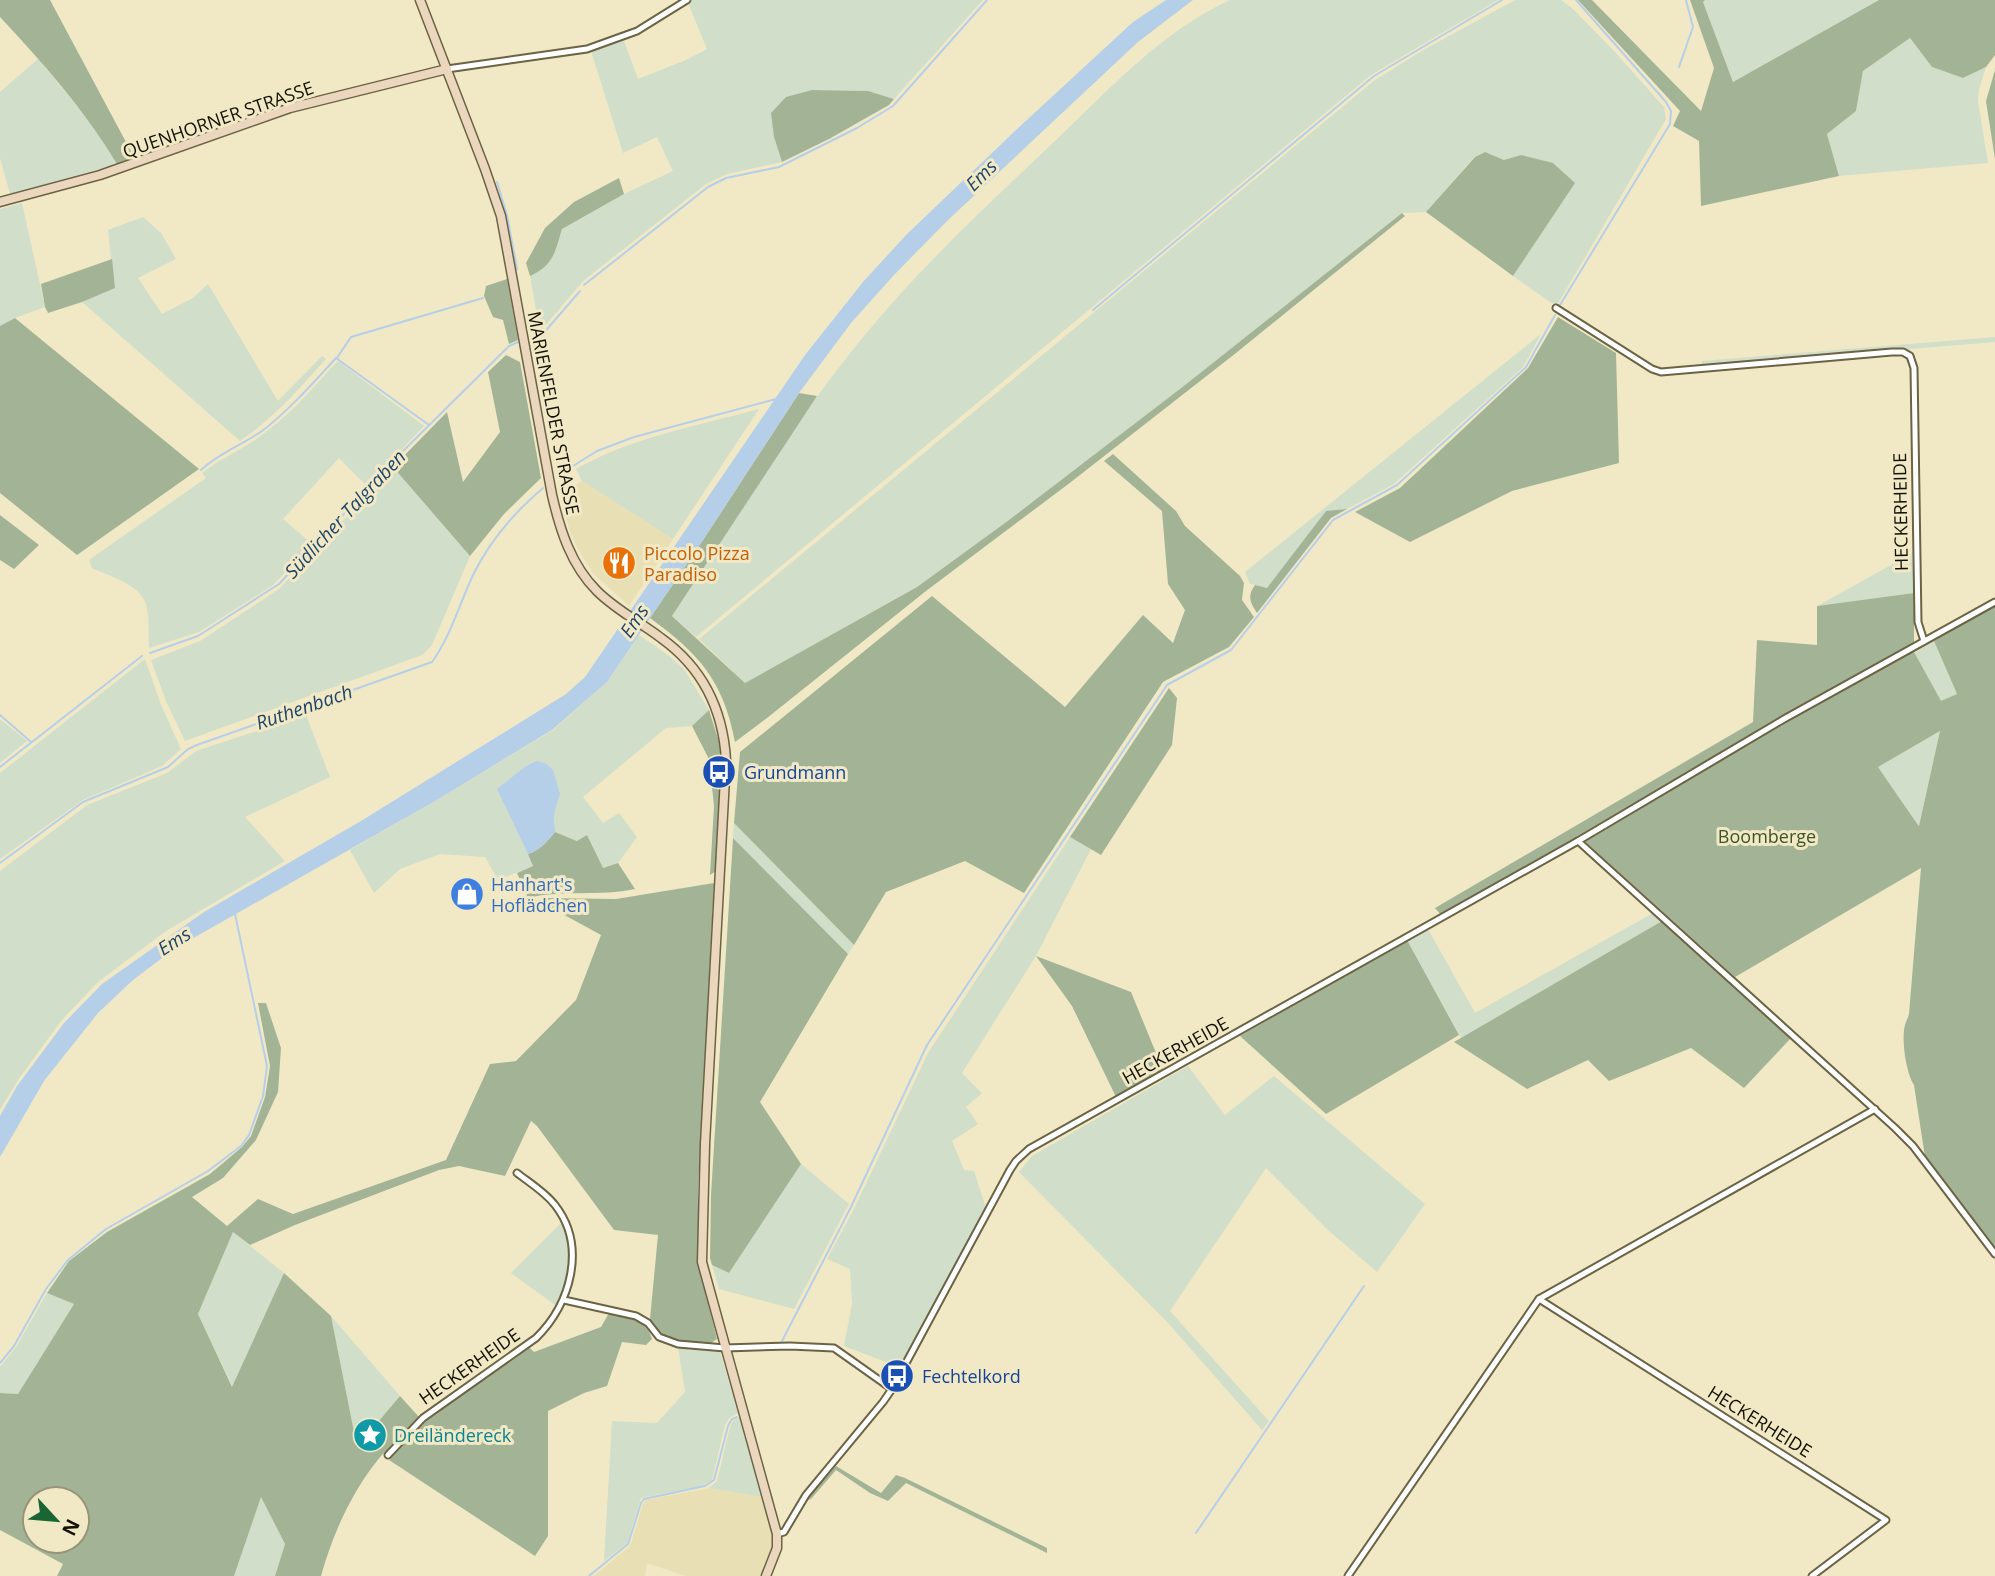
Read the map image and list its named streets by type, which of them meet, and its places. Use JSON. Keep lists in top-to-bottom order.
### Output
{
  "streets": {
    "main road": ["QUENHORNER STRASSE", "MARIENFELDER STRASSE", "HECKERHEIDE"]
  },
  "crossings": [
    ["QUENHORNER STRASSE", "MARIENFELDER STRASSE"],
    ["MARIENFELDER STRASSE", "HECKERHEIDE"]
  ],
  "water": ["Ems", "Südlicher Talgraben", "Ruthenbach"],
  "parks": ["Boomberge"],
  "places": {
    "restaurant": ["Piccolo Pizza Paradiso"],
    "bus stop": ["Grundmann", "Fechtelkord"],
    "shop": ["Hanhart's Hoflädchen"],
    "place": ["Dreiländereck"]
  },
  "north": "bottom right"
}
